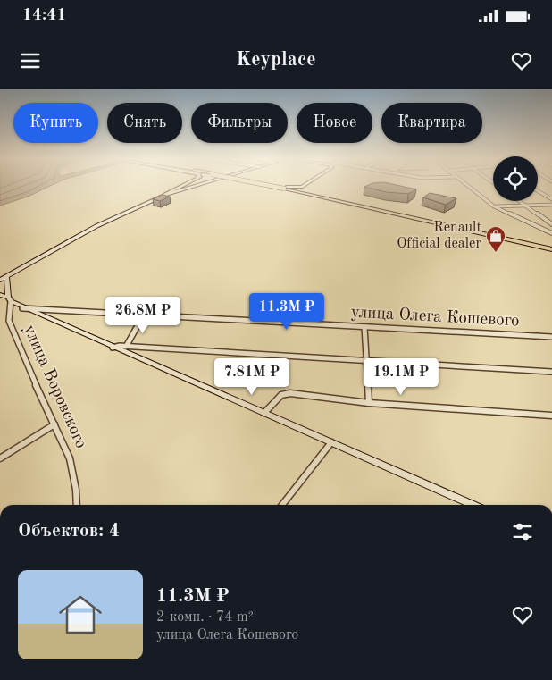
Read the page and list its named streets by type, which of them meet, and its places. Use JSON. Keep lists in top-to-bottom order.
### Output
{
  "streets": {
    "main road": ["улица Воровского"],
    "street": ["улица Олега Кошевого"]
  },
  "places": {
    "shop": ["Renault Official dealer"]
  },
  "page": {
    "status": "14:41",
    "header": "Keyplace",
    "chip": [
      "Купить",
      "Снять",
      "Фильтры",
      "Новое",
      "Квартира"
    ],
    "price": [
      "11.3M ₽",
      "26.8M ₽",
      "7.81M ₽",
      "19.1M ₽"
    ],
    "heading": "Объектов: 4",
    "list": [
      {
        "name": "11.3M ₽",
        "note": "2-комн. · 74 m² · улица Олега Кошевого"
      }
    ]
  }
}
